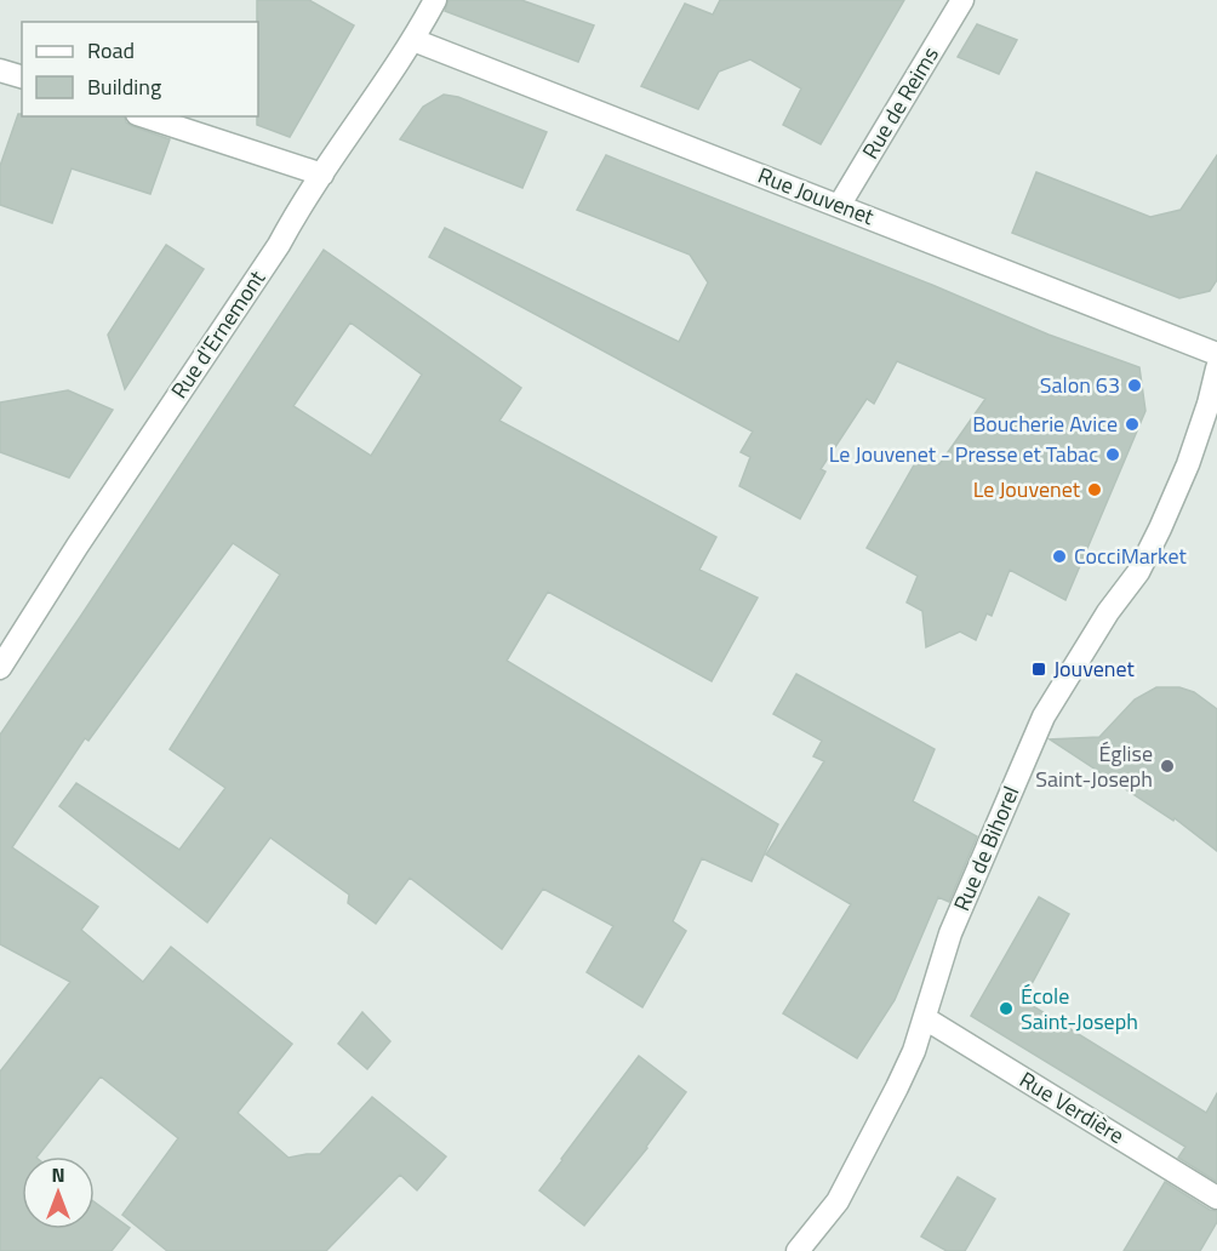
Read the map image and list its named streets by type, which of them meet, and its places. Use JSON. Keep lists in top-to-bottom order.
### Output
{
  "streets": {
    "street": [
      "Rue de Reims",
      "Rue Jouvenet",
      "Rue d'Ernemont",
      "Rue de Bihorel",
      "Rue Verdière"
    ]
  },
  "crossings": [
    ["Rue de Reims", "Rue Jouvenet"],
    ["Rue Jouvenet", "Rue d'Ernemont"],
    ["Rue de Bihorel", "Rue Verdière"]
  ],
  "places": {
    "other": [
      "Salon 63",
      "Boucherie Avice",
      "Le Jouvenet - Presse et Tabac",
      "Le Jouvenet",
      "CocciMarket",
      "Église Saint-Joseph",
      "École Saint-Joseph"
    ],
    "transit": ["Jouvenet"]
  },
  "legend": ["Road", "Building"],
  "north": "top"
}
